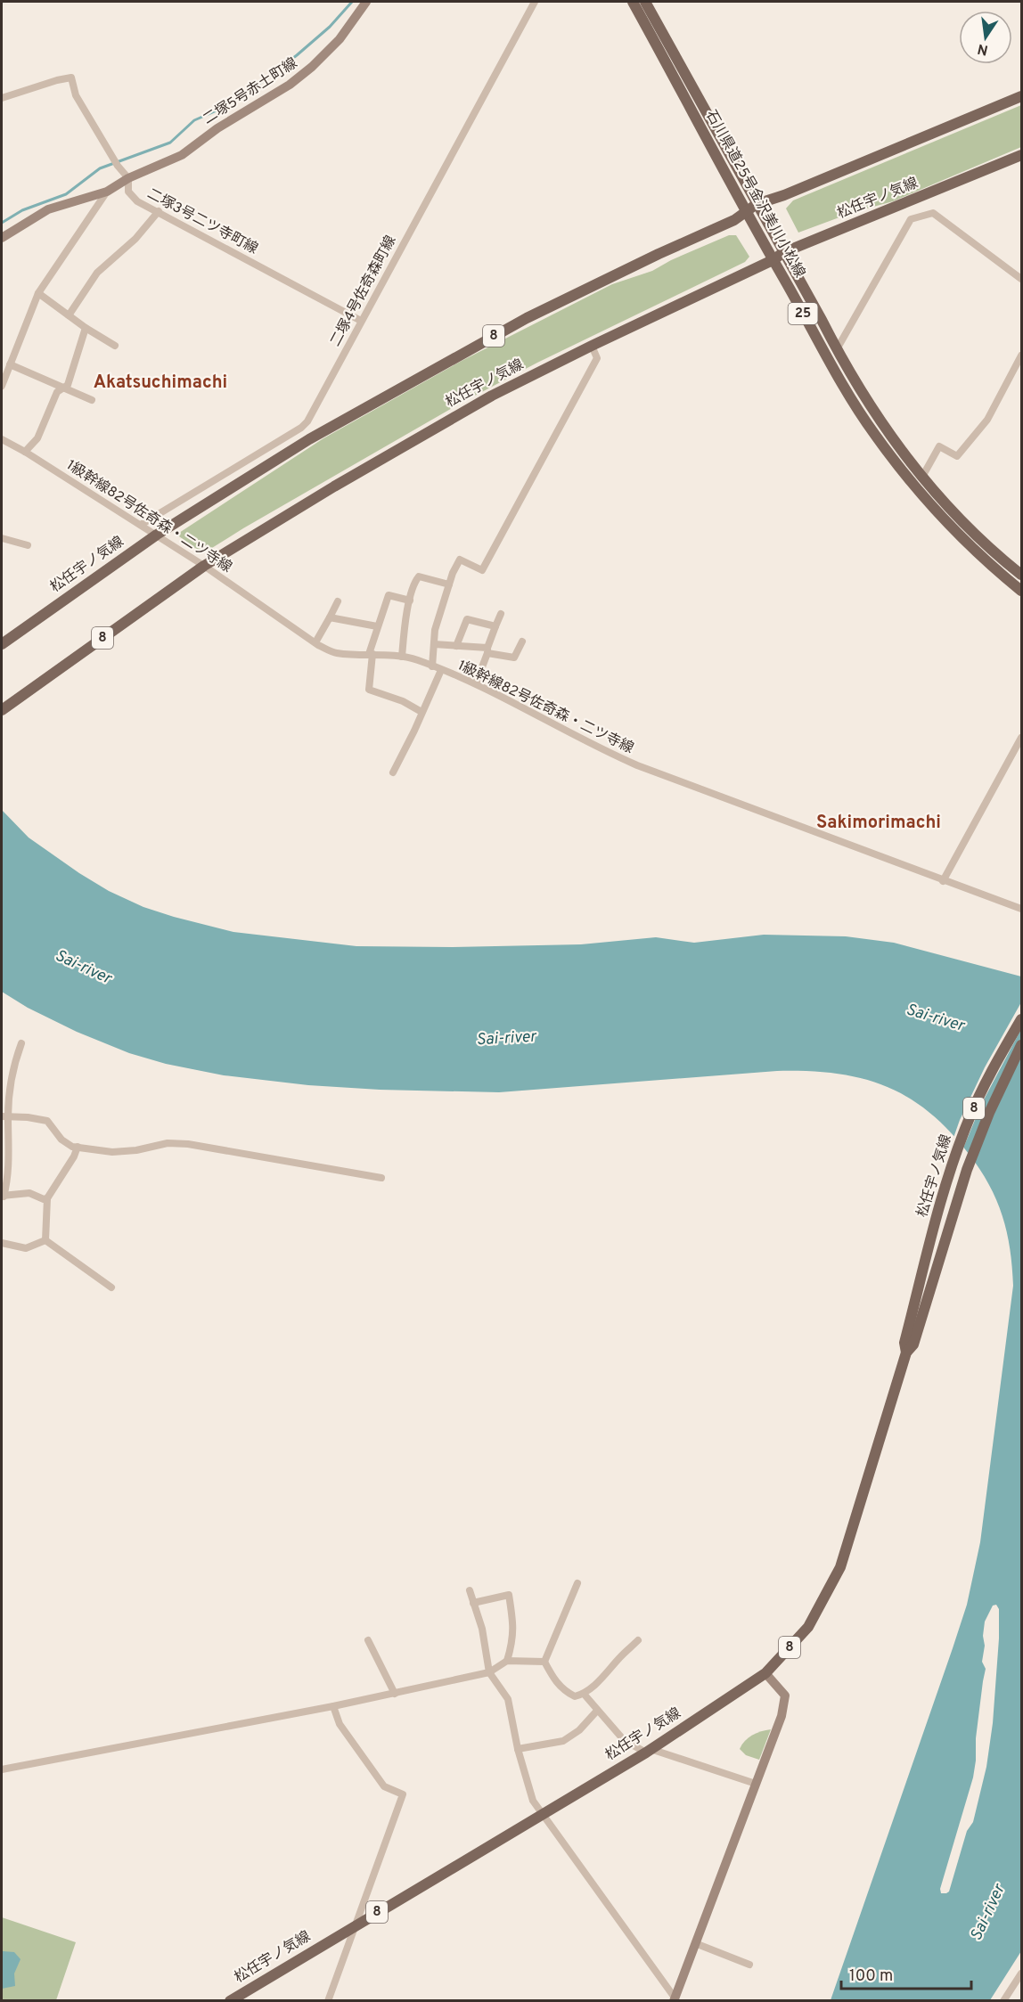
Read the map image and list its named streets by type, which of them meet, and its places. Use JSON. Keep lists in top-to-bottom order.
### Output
{
  "streets": {
    "main road": [
      "石川県道25号金沢美川小松線",
      "松任宇ノ気線",
      "25",
      "8"
    ],
    "street": [
      "二塚5号赤土町線",
      "二塚3号二ツ寺町線",
      "二塚4号佐奇森町線",
      "1級幹線82号佐奇森・二ツ寺線"
    ]
  },
  "crossings": [
    ["二塚5号赤土町線", "二塚3号二ツ寺町線"],
    ["石川県道25号金沢美川小松線", "松任宇ノ気線"],
    ["松任宇ノ気線", "1級幹線82号佐奇森・二ツ寺線"],
    ["二塚3号二ツ寺町線", "二塚4号佐奇森町線"],
    ["二塚4号佐奇森町線", "1級幹線82号佐奇森・二ツ寺線"]
  ],
  "districts": ["Akatsuchimachi", "Sakimorimachi"],
  "water": ["Sai-river"],
  "scale_bar": "100 m",
  "north": "bottom"
}
